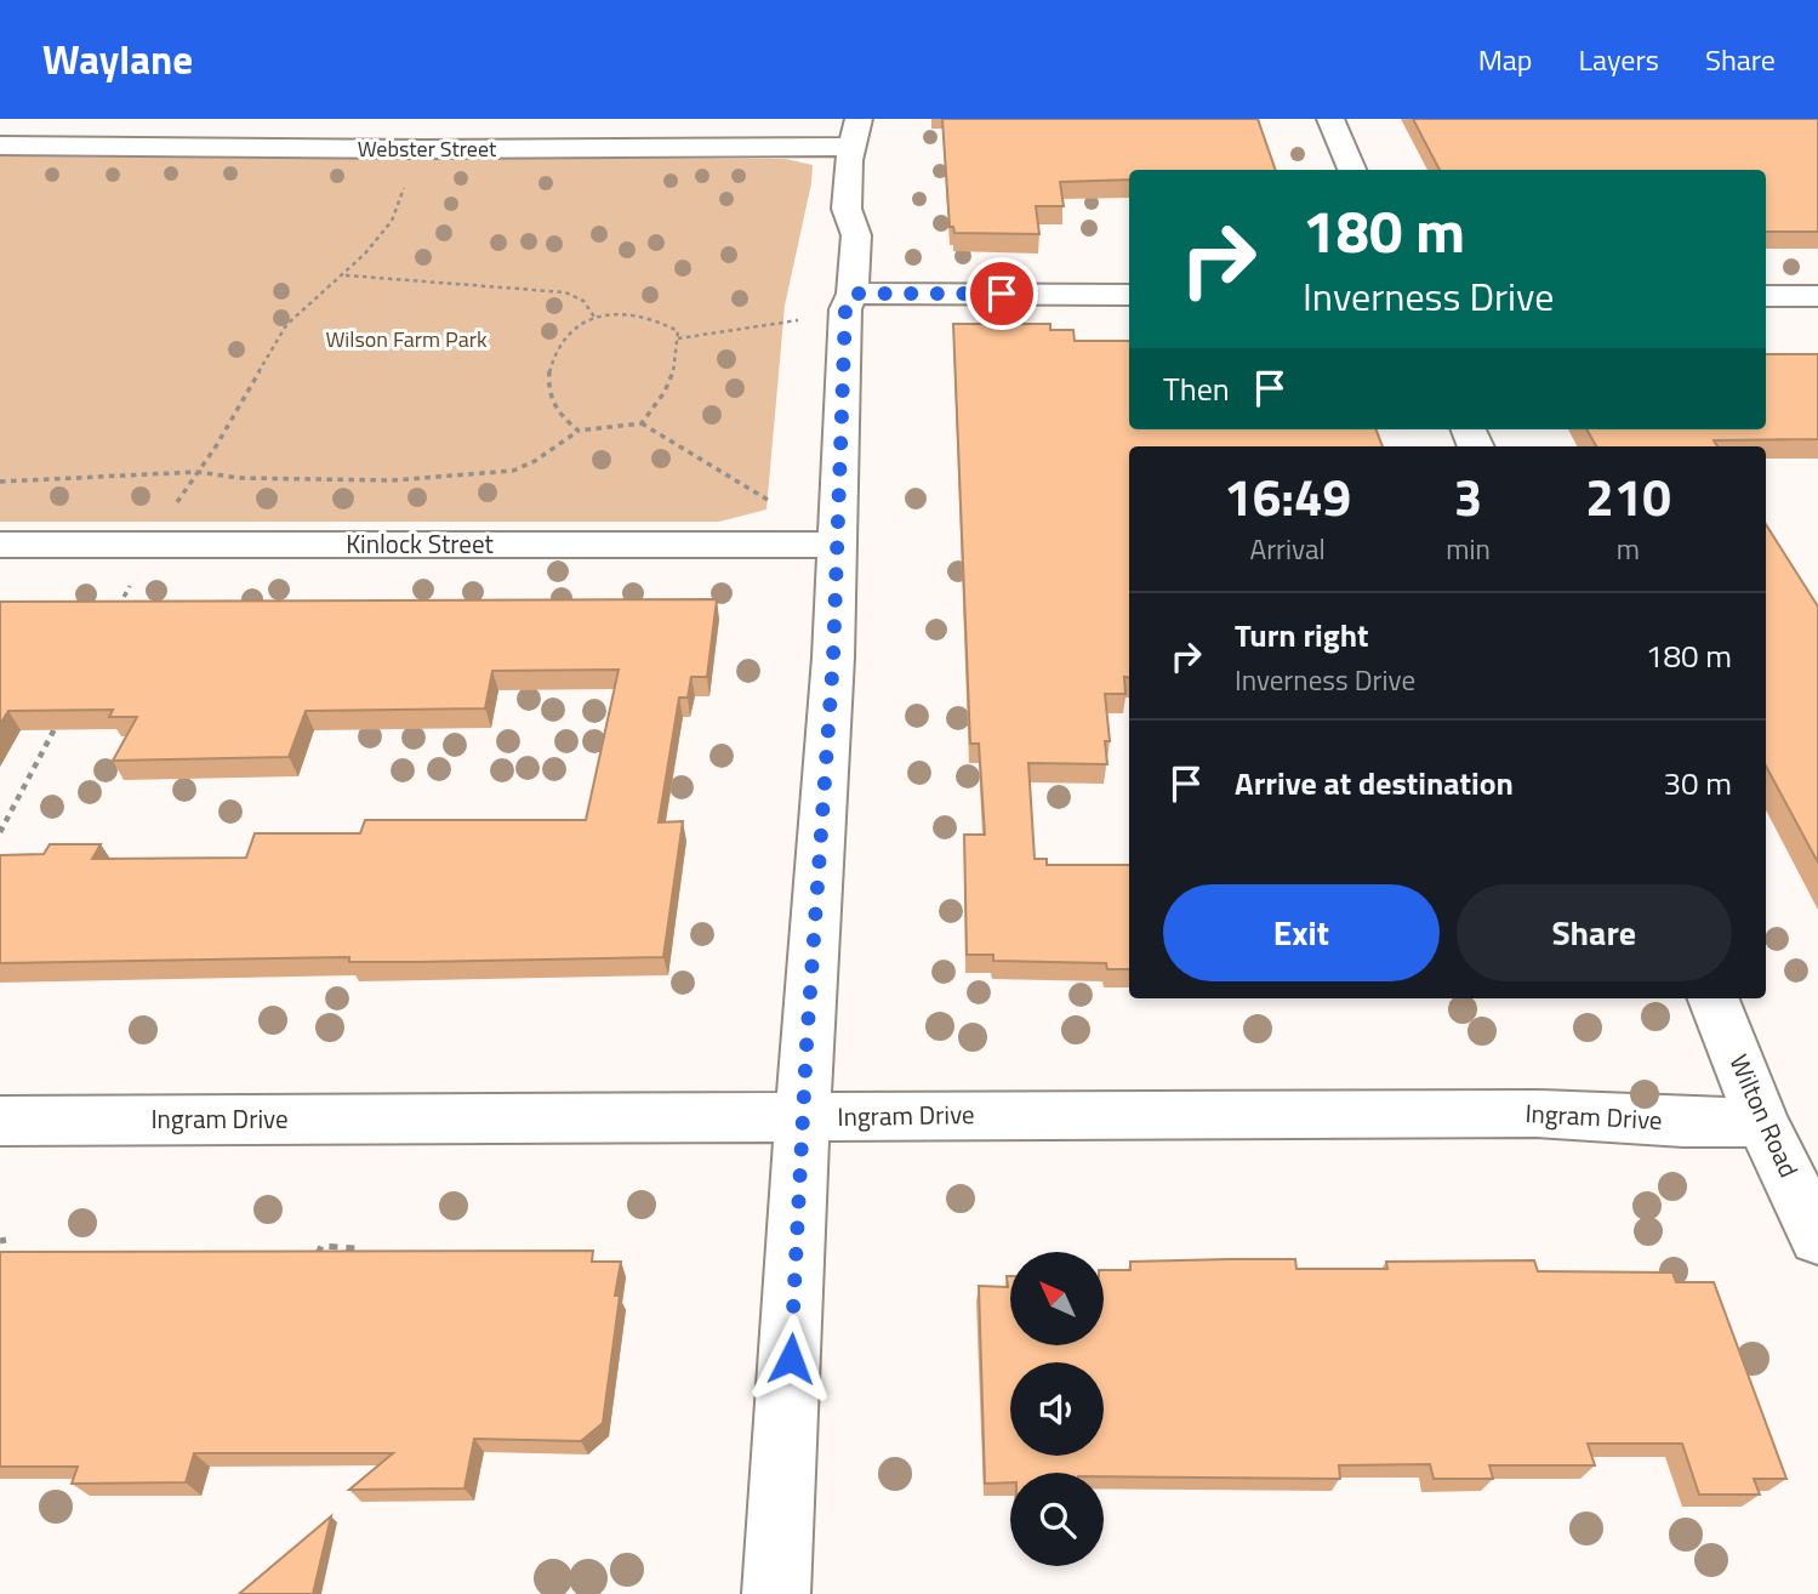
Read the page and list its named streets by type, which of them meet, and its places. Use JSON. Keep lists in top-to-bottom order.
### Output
{
  "streets": {
    "street": [
      "Webster Street",
      "Kinlock Street",
      "Ingram Drive",
      "Wilton Road"
    ]
  },
  "crossings": [
    ["Ingram Drive", "Wilton Road"]
  ],
  "parks": ["Wilson Farm Park"],
  "north": "top left",
  "page": {
    "header": "Waylane",
    "nav": ["Map", "Layers", "Share"],
    "turn": ["180 m", "Inverness Drive"],
    "then": "Then",
    "eta": [
      "16:49",
      "Arrival",
      "3",
      "min",
      "210",
      "m"
    ],
    "list": [
      {
        "name": "Turn right",
        "note": "Inverness Drive",
        "value": "180 m"
      },
      {
        "name": "Arrive at destination",
        "value": "30 m"
      }
    ],
    "buttons": ["Exit", "Share"]
  }
}
